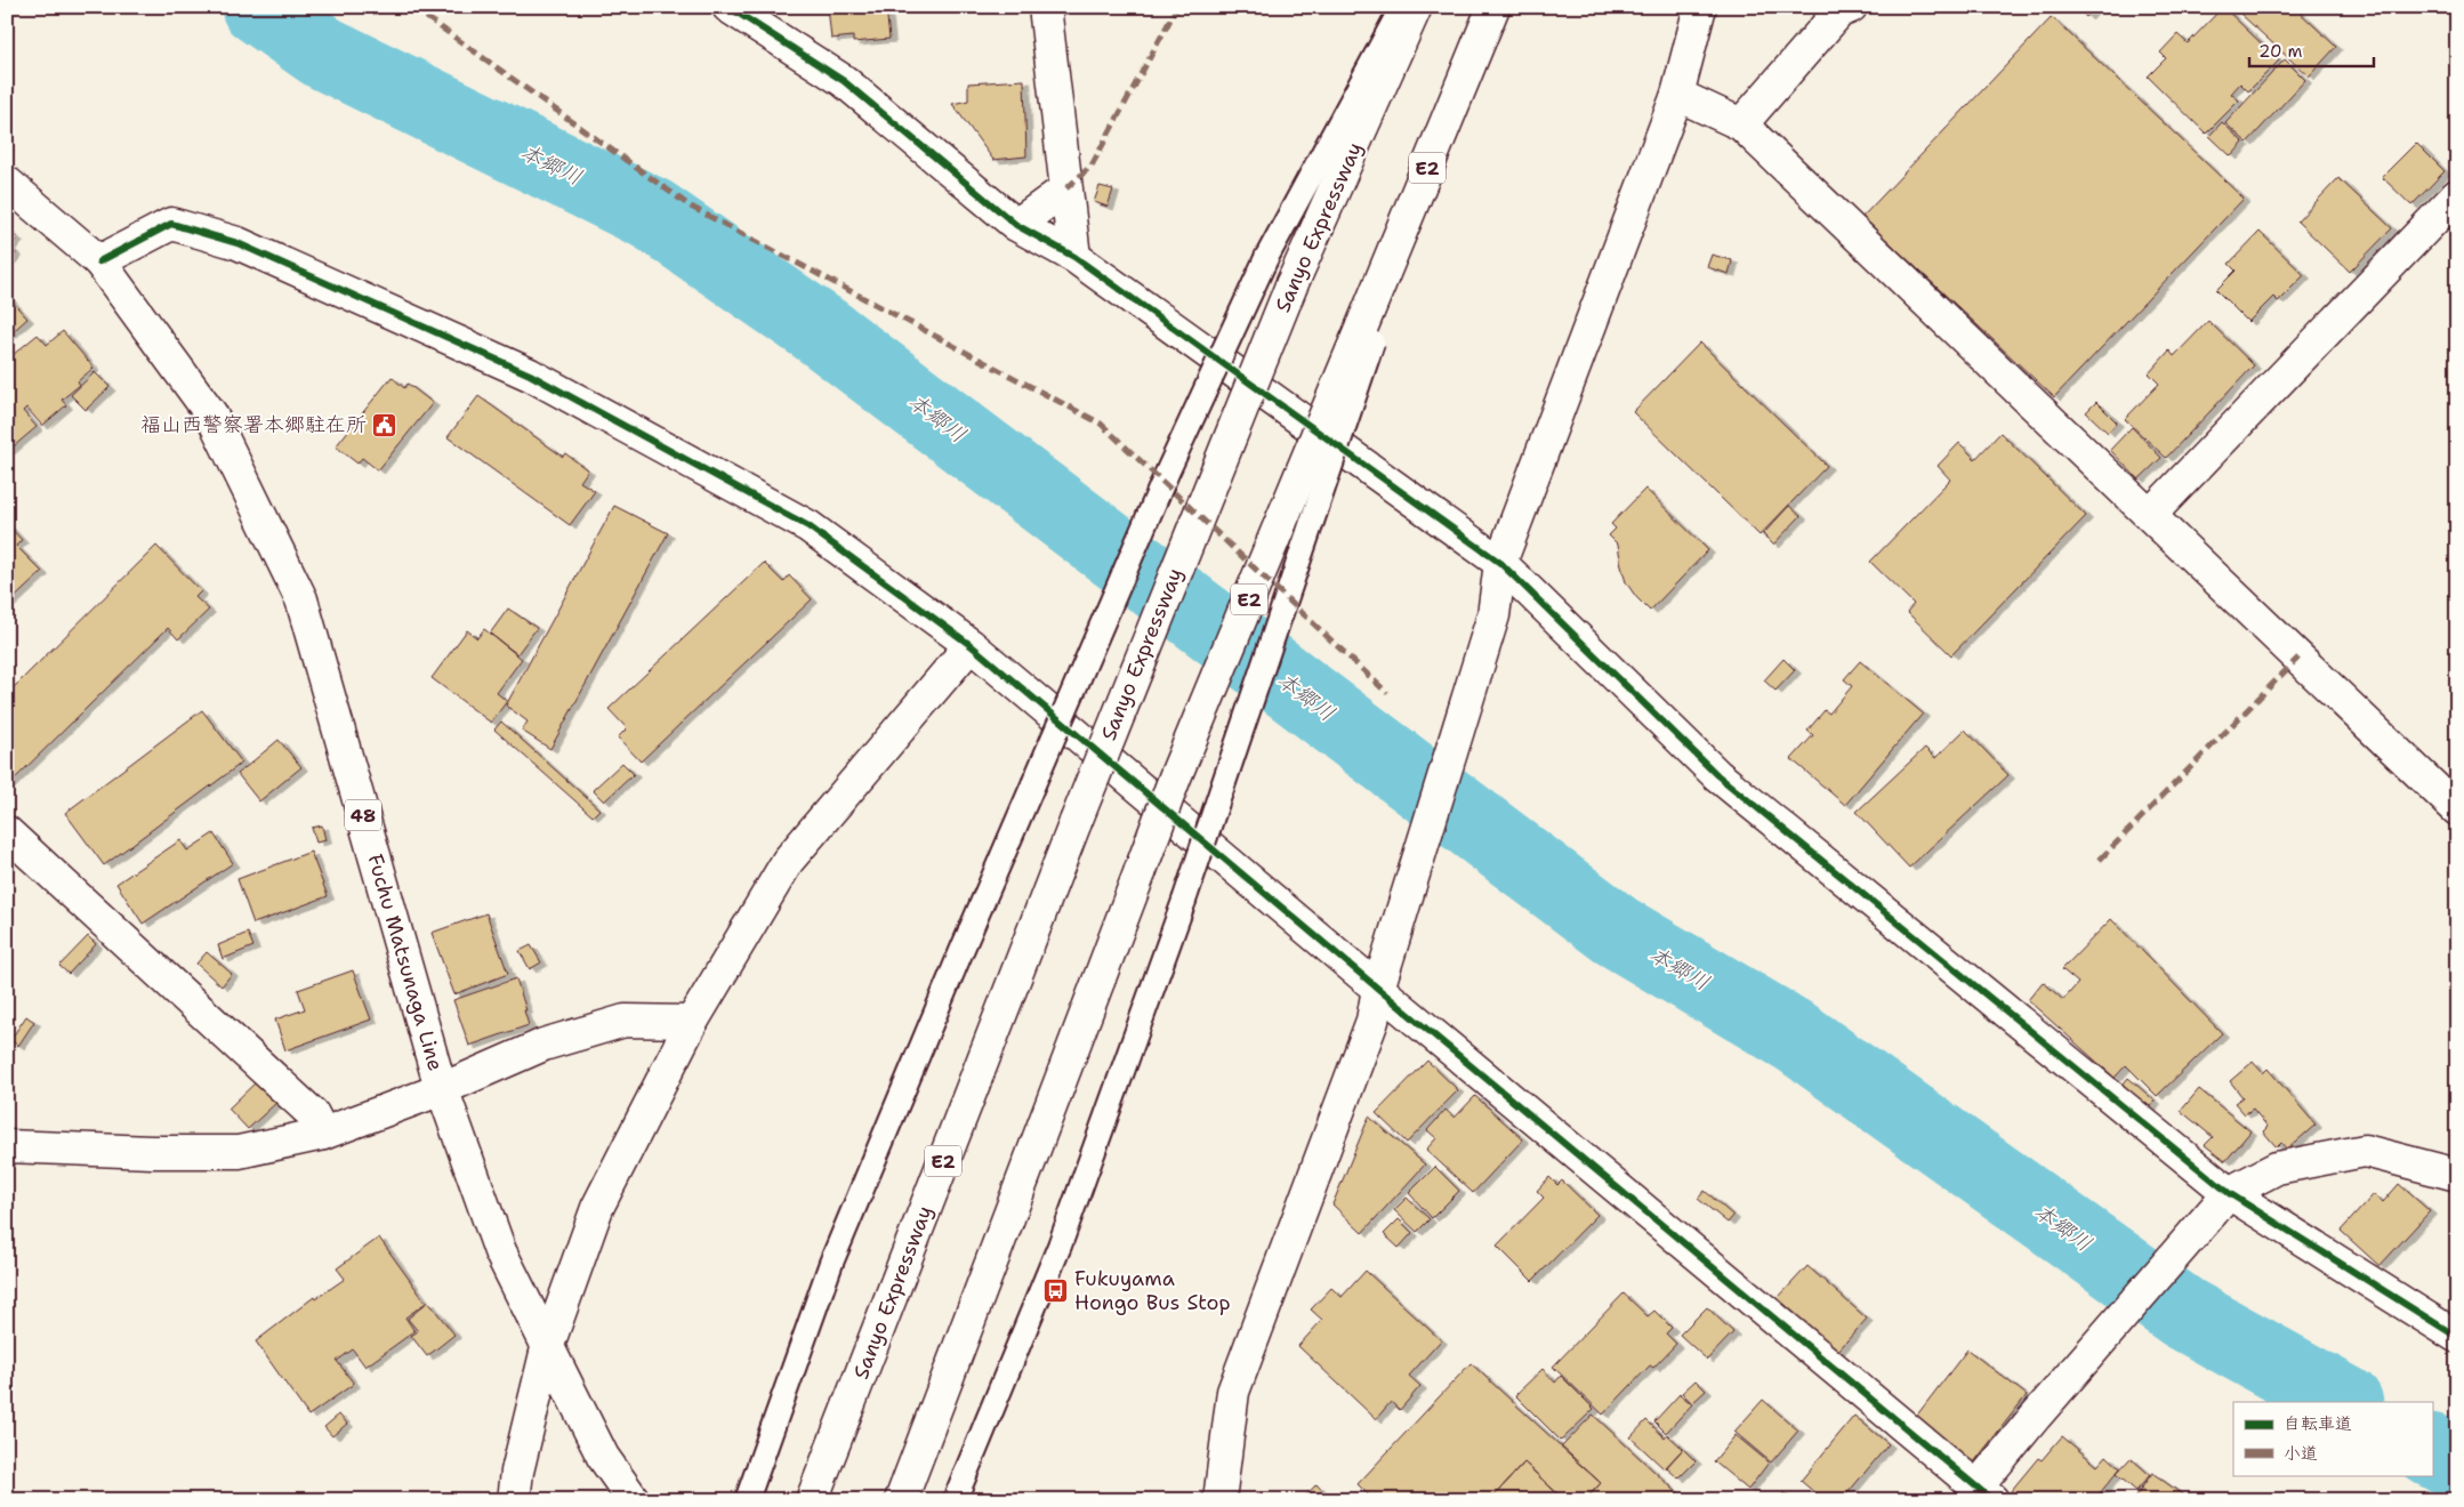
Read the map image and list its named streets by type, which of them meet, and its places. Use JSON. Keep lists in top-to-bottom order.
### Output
{
  "streets": {
    "main road": [
      "E2",
      "Sanyo Expressway",
      "48",
      "Fuchu Matsunaga Line"
    ]
  },
  "water": ["本郷川"],
  "places": {
    "public building": ["福山西警察署本郷駐在所"],
    "bus stop": ["Fukuyama Hongo Bus Stop"]
  },
  "legend": ["自転車道", "小道"],
  "scale_bar": "20 m"
}
